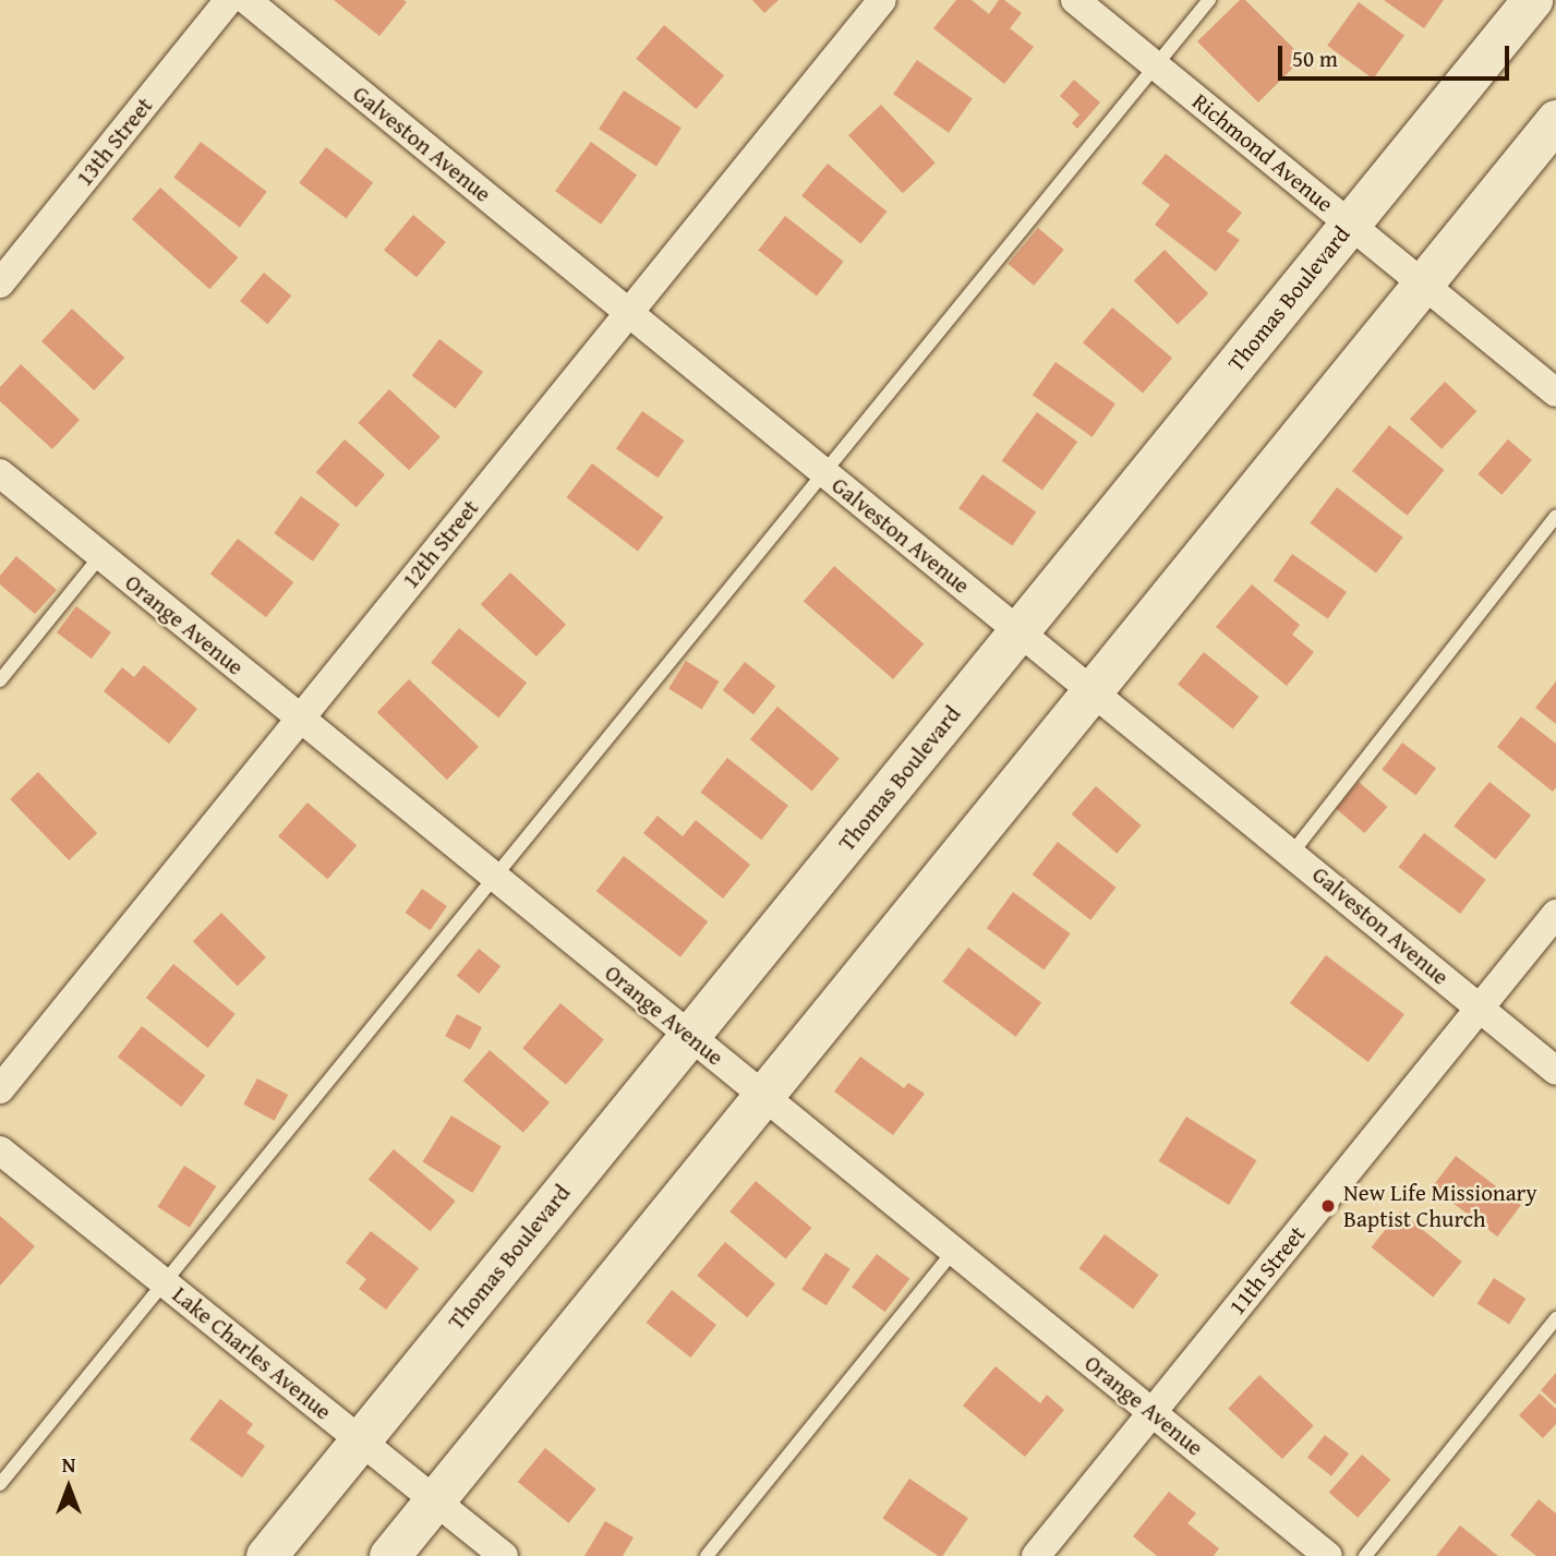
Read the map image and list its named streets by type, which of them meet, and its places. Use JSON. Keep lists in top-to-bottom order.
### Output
{
  "streets": {
    "main road": ["Thomas Boulevard"],
    "street": [
      "13th Street",
      "Galveston Avenue",
      "Richmond Avenue",
      "12th Street",
      "Orange Avenue",
      "11th Street",
      "Lake Charles Avenue"
    ]
  },
  "crossings": [
    ["Galveston Avenue", "Thomas Boulevard"],
    ["Galveston Avenue", "12th Street"],
    ["Galveston Avenue", "11th Street"],
    ["Richmond Avenue", "Thomas Boulevard"],
    ["Thomas Boulevard", "Orange Avenue"],
    ["Thomas Boulevard", "Lake Charles Avenue"],
    ["12th Street", "Orange Avenue"],
    ["Orange Avenue", "11th Street"]
  ],
  "places": ["New Life Missionary Baptist Church"],
  "scale_bar": "50 m",
  "north": "top"
}
